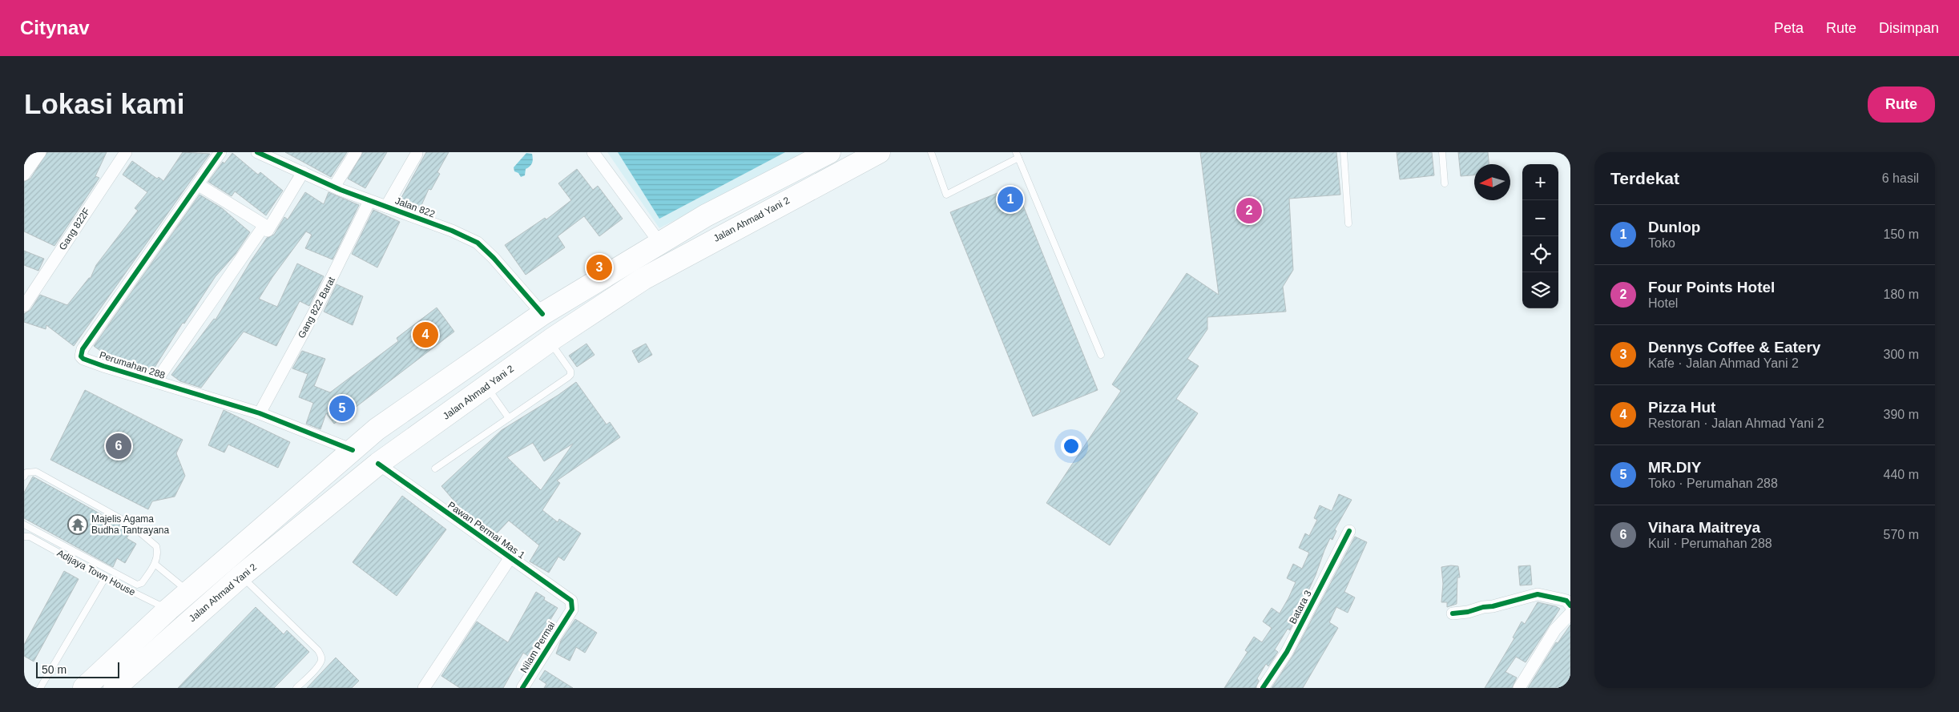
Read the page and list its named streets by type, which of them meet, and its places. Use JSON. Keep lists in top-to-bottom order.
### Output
{
  "streets": {
    "highway": ["Jalan Ahmad Yani 2"],
    "street": [
      "Jalan 822",
      "Gang 822F",
      "Gang 822 Barat",
      "Perumahan 288",
      "Pawan Permai Mas 1",
      "Batara 3",
      "Nilam Permai"
    ],
    "lane": ["Adijaya Town House"]
  },
  "crossings": [
    ["Jalan 822", "Gang 822 Barat"],
    ["Jalan Ahmad Yani 2", "Pawan Permai Mas 1"],
    ["Gang 822 Barat", "Perumahan 288"],
    ["Pawan Permai Mas 1", "Nilam Permai"]
  ],
  "places": {
    "temple": ["Majelis Agama Budha Tantrayana"]
  },
  "scale_bar": "50 m",
  "north": "left",
  "page": {
    "header": "Citynav",
    "nav": ["Peta", "Rute", "Disimpan"],
    "buttons": "Rute",
    "title": "Lokasi kami",
    "heading": ["Terdekat", "6 hasil"],
    "map_buttons": ["+", "−"],
    "pins": [
      "1",
      "2",
      "3",
      "4",
      "5",
      "6"
    ],
    "list": [
      {
        "mark": "1",
        "name": "Dunlop",
        "note": "Toko",
        "value": "150 m"
      },
      {
        "mark": "2",
        "name": "Four Points Hotel",
        "note": "Hotel",
        "value": "180 m"
      },
      {
        "mark": "3",
        "name": "Dennys Coffee & Eatery",
        "note": "Kafe · Jalan Ahmad Yani 2",
        "value": "300 m"
      },
      {
        "mark": "4",
        "name": "Pizza Hut",
        "note": "Restoran · Jalan Ahmad Yani 2",
        "value": "390 m"
      },
      {
        "mark": "5",
        "name": "MR.DIY",
        "note": "Toko · Perumahan 288",
        "value": "440 m"
      },
      {
        "mark": "6",
        "name": "Vihara Maitreya",
        "note": "Kuil · Perumahan 288",
        "value": "570 m"
      }
    ],
    "scale": "50 m"
  }
}
